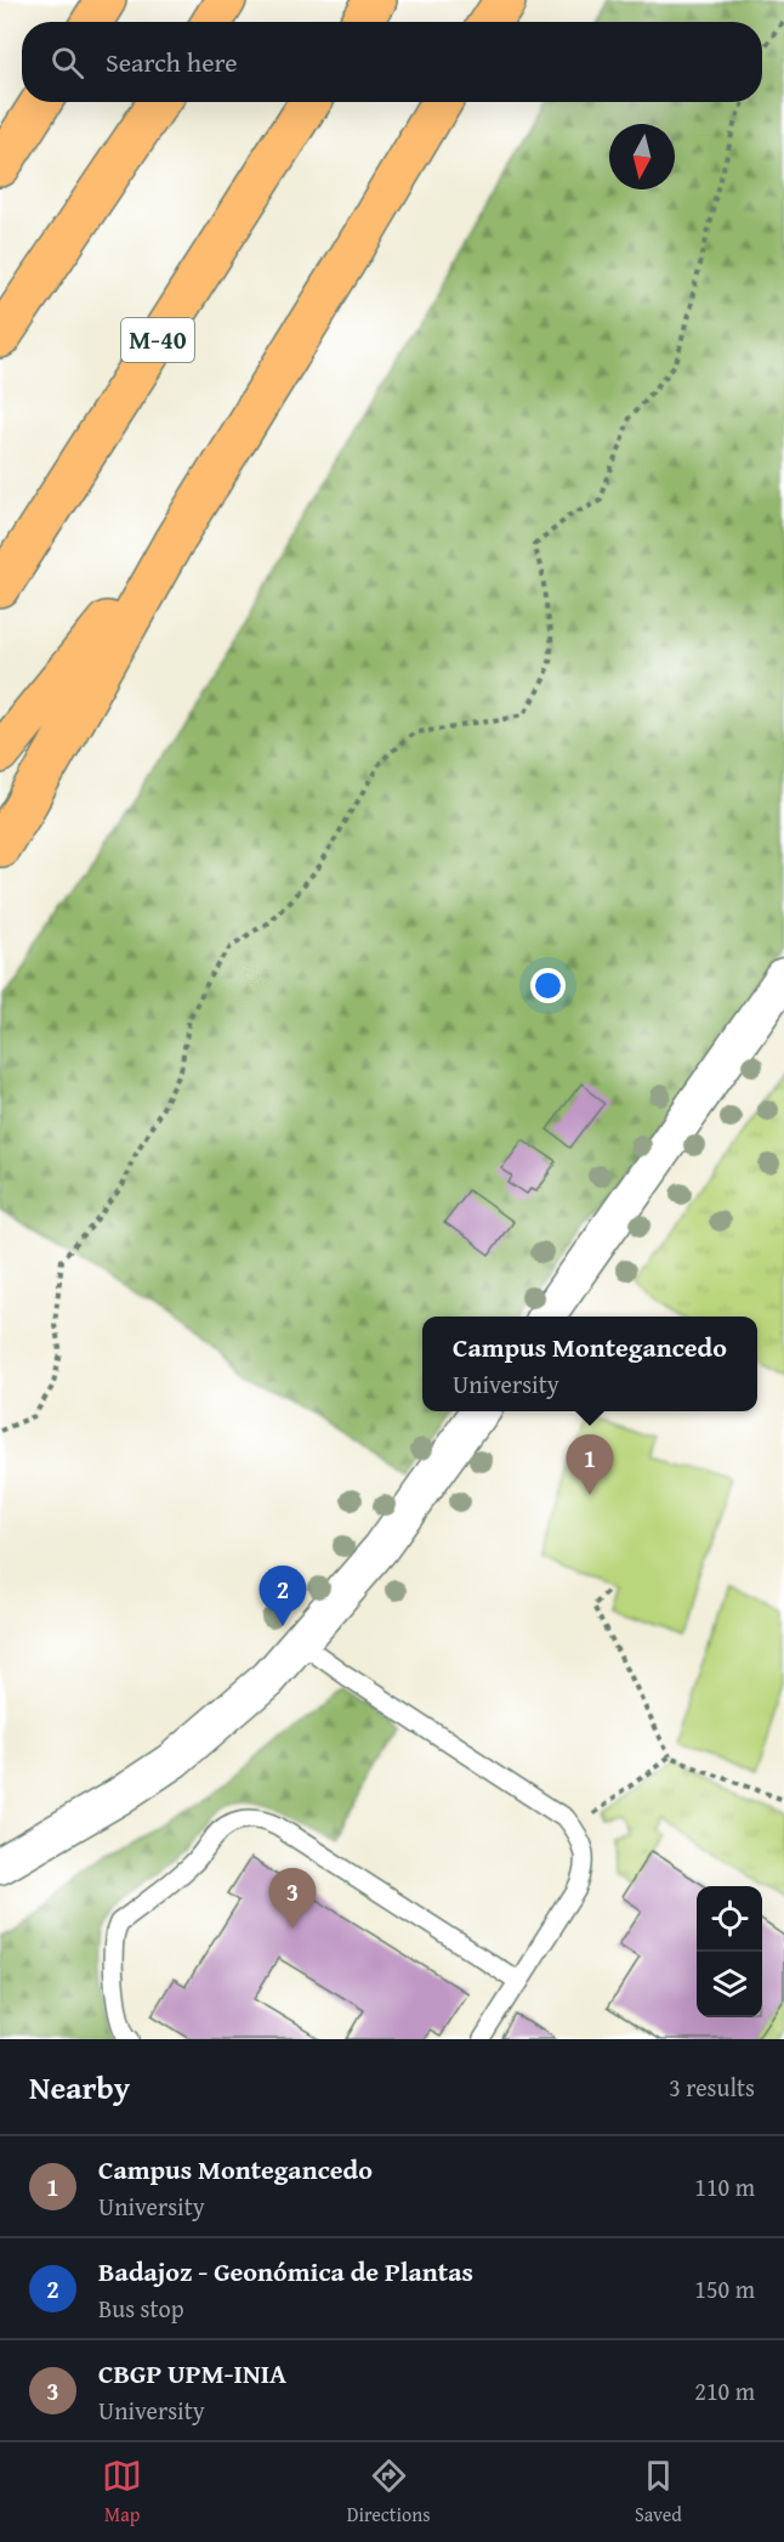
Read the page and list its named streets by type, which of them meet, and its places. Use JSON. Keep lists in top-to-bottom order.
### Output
{
  "streets": {
    "highway": ["M-40"]
  },
  "north": "bottom",
  "page": {
    "search": "Search here",
    "popup": ["Campus Montegancedo", "University"],
    "pins": ["1", "2", "3"],
    "heading": ["Nearby", "3 results"],
    "list": [
      {
        "mark": "1",
        "name": "Campus Montegancedo",
        "note": "University",
        "value": "110 m"
      },
      {
        "mark": "2",
        "name": "Badajoz - Geonómica de Plantas",
        "note": "Bus stop",
        "value": "150 m"
      },
      {
        "mark": "3",
        "name": "CBGP UPM-INIA",
        "note": "University",
        "value": "210 m"
      }
    ],
    "nav": ["Map", "Directions", "Saved"]
  }
}
